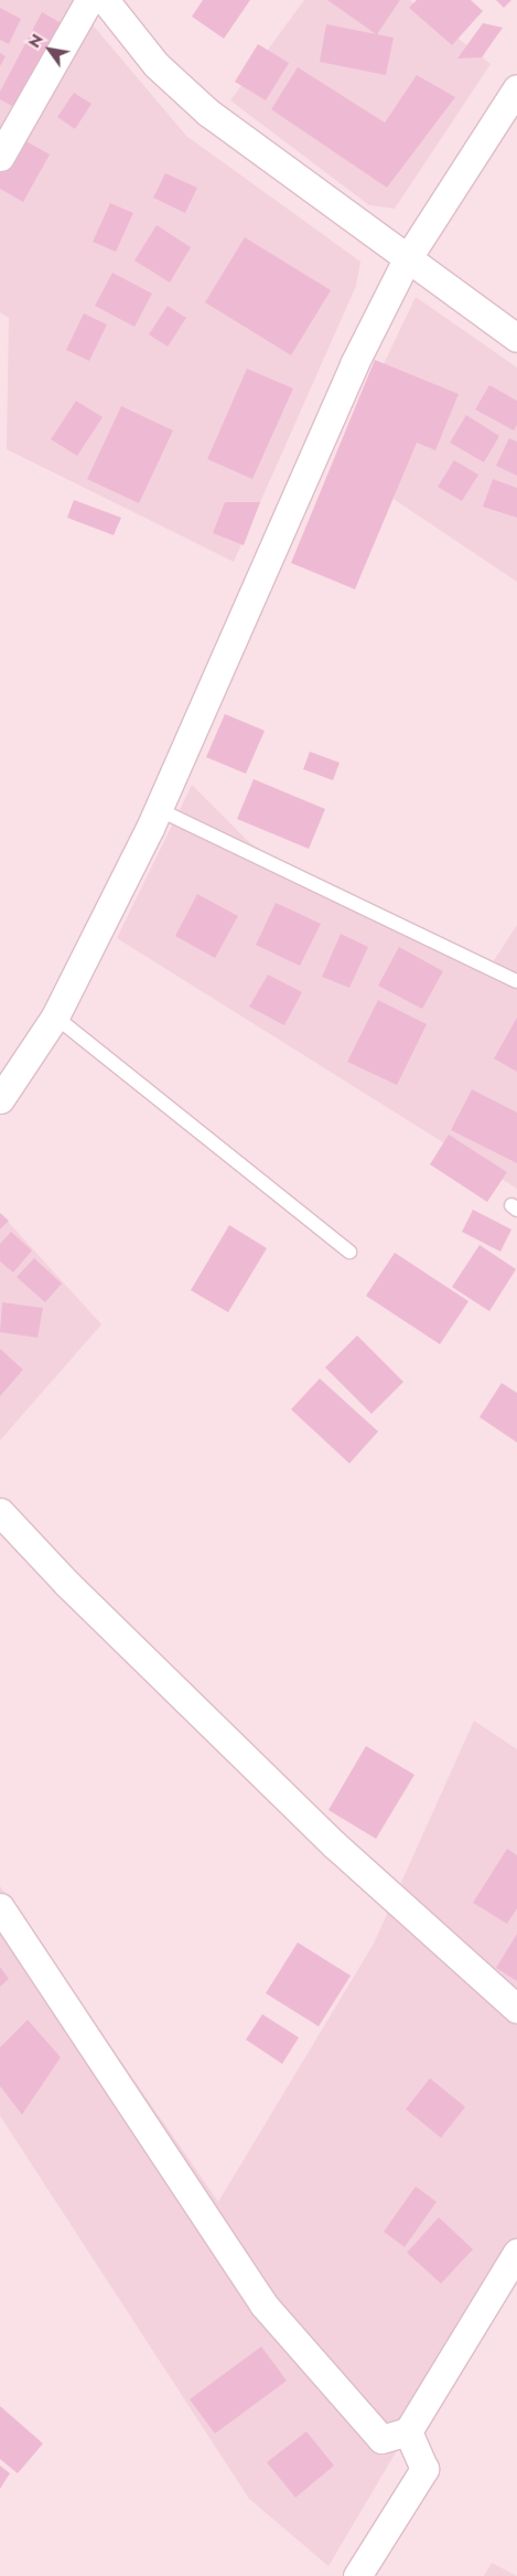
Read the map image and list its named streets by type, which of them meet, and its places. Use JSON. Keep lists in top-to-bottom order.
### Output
{
  "north": "top left"
}
